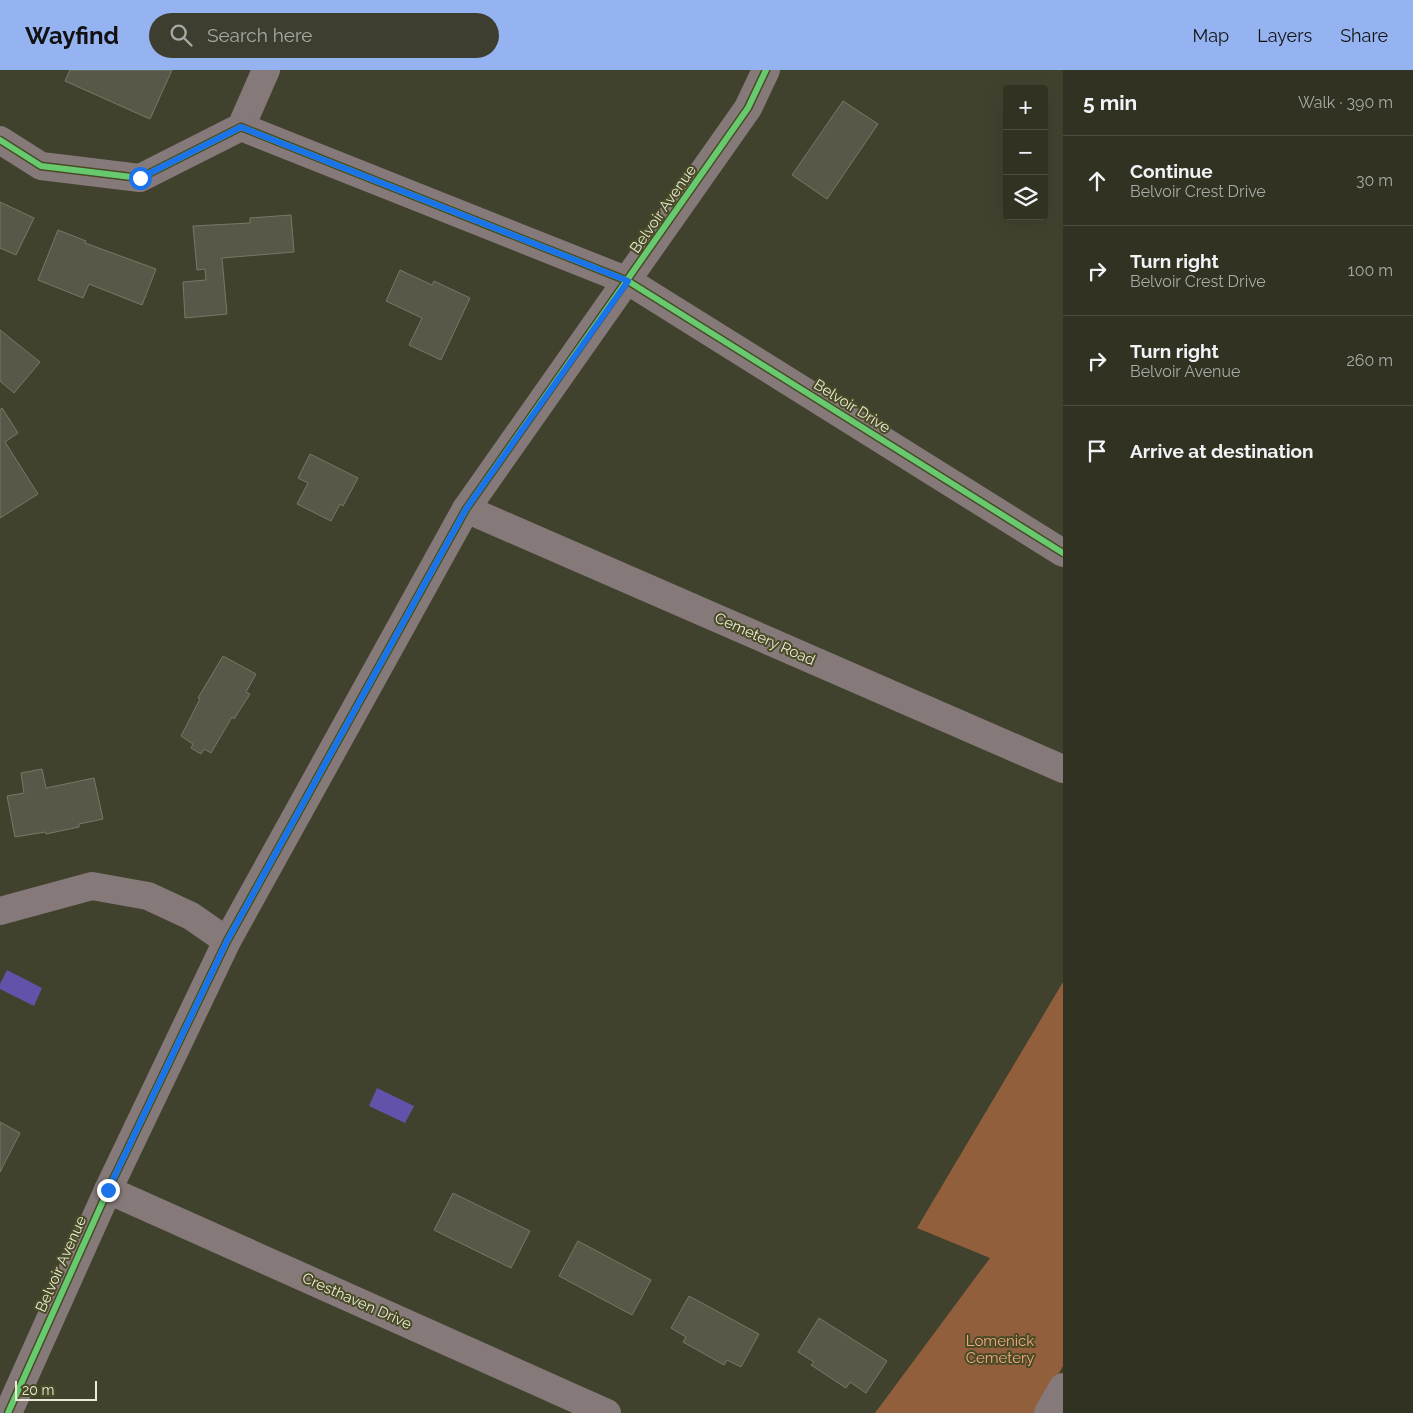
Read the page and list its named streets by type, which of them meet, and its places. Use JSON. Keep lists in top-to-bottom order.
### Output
{
  "streets": {
    "street": [
      "Belvoir Avenue",
      "Belvoir Drive",
      "Cemetery Road",
      "Cresthaven Drive"
    ]
  },
  "crossings": [
    ["Belvoir Avenue", "Belvoir Drive"],
    ["Belvoir Avenue", "Cemetery Road"],
    ["Belvoir Avenue", "Cresthaven Drive"]
  ],
  "parks": ["Lomenick Cemetery"],
  "scale_bar": "20 m",
  "page": {
    "header": "Wayfind",
    "search": "Search here",
    "nav": ["Map", "Layers", "Share"],
    "heading": ["5 min", "Walk · 390 m"],
    "map_buttons": ["+", "−"],
    "list": [
      ["Continue", "Belvoir Crest Drive", "30 m"],
      ["Turn right", "Belvoir Crest Drive", "100 m"],
      ["Turn right", "Belvoir Avenue", "260 m"],
      "Arrive at destination"
    ],
    "scale": "20 m"
  }
}
